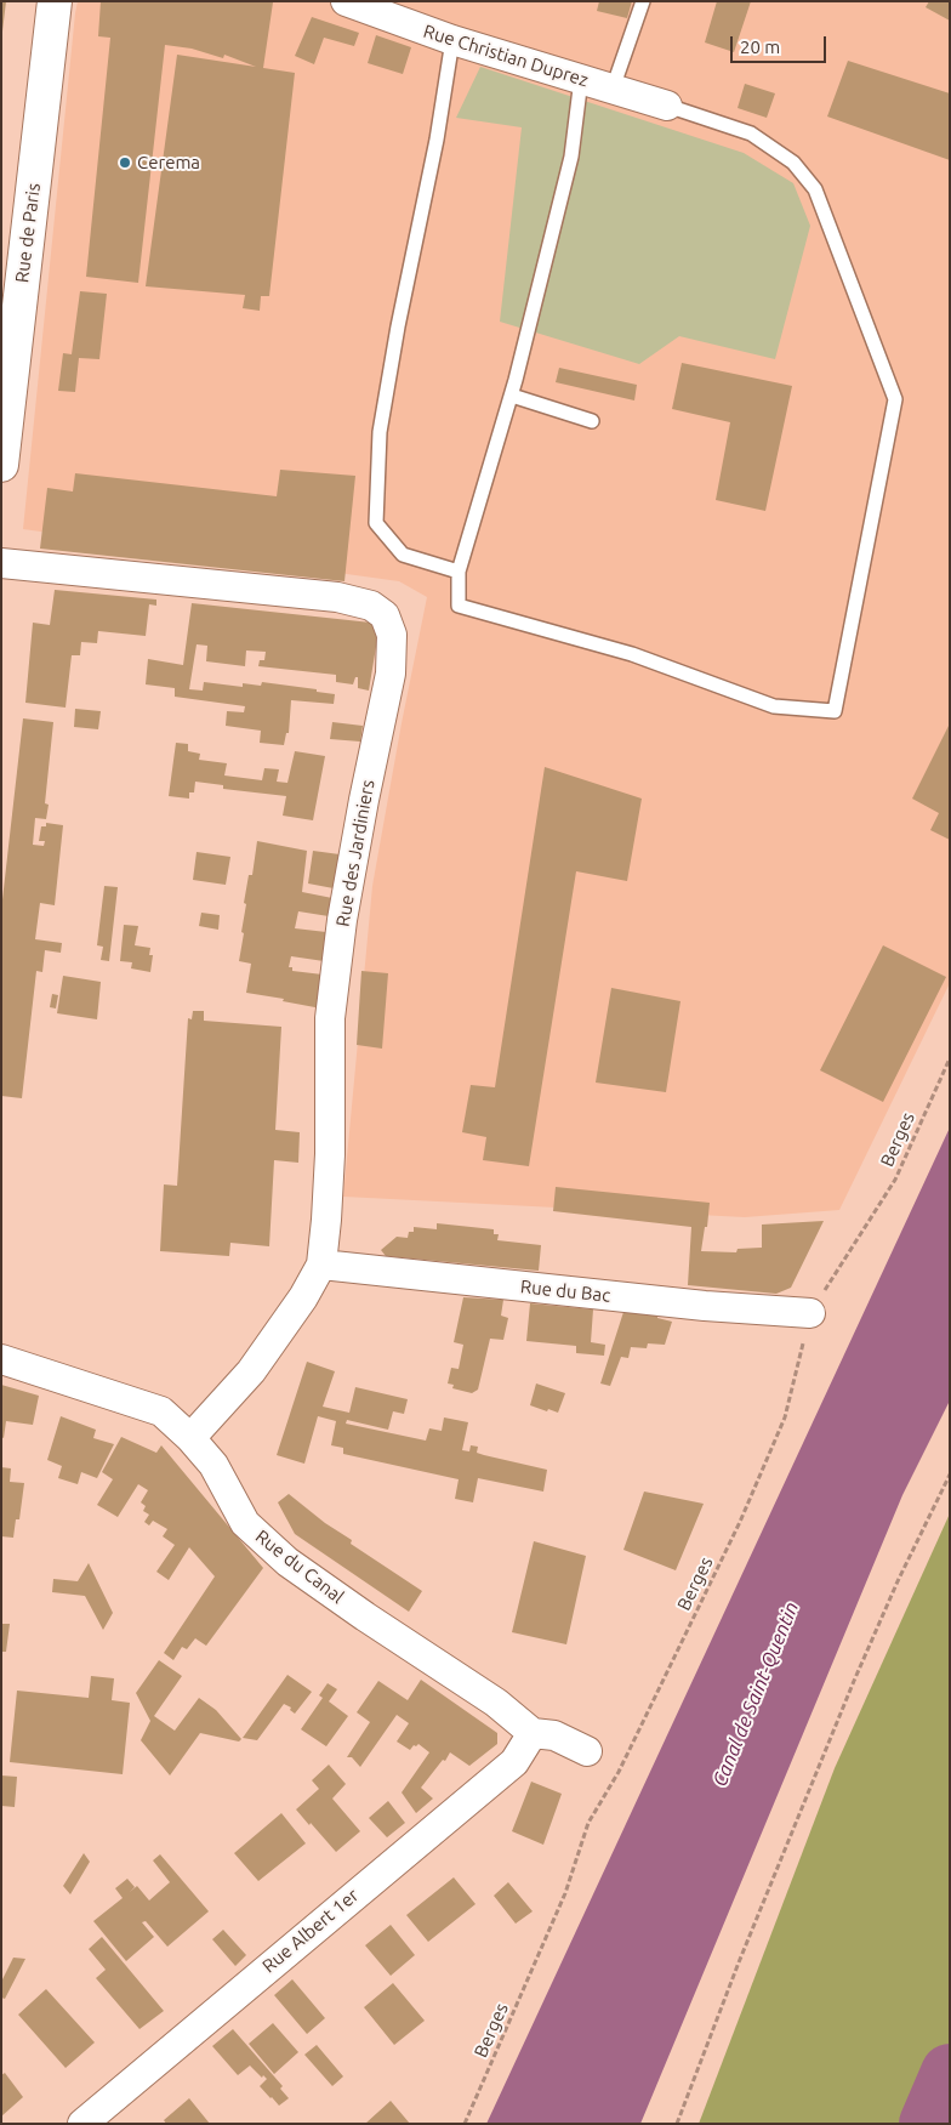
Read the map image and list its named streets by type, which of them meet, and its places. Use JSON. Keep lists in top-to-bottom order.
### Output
{
  "streets": {
    "main road": ["Rue de Paris"],
    "street": [
      "Rue Christian Duprez",
      "Rue des Jardiniers",
      "Rue du Bac",
      "Rue du Canal",
      "Rue Albert 1er"
    ],
    "path": ["Berges"]
  },
  "crossings": [
    ["Rue des Jardiniers", "Rue du Bac"],
    ["Rue des Jardiniers", "Rue du Canal"],
    ["Berges", "Rue du Bac"],
    ["Rue du Canal", "Rue Albert 1er"]
  ],
  "water": ["Canal de Saint-Quentin"],
  "places": ["Cerema"],
  "scale_bar": "20 m"
}
